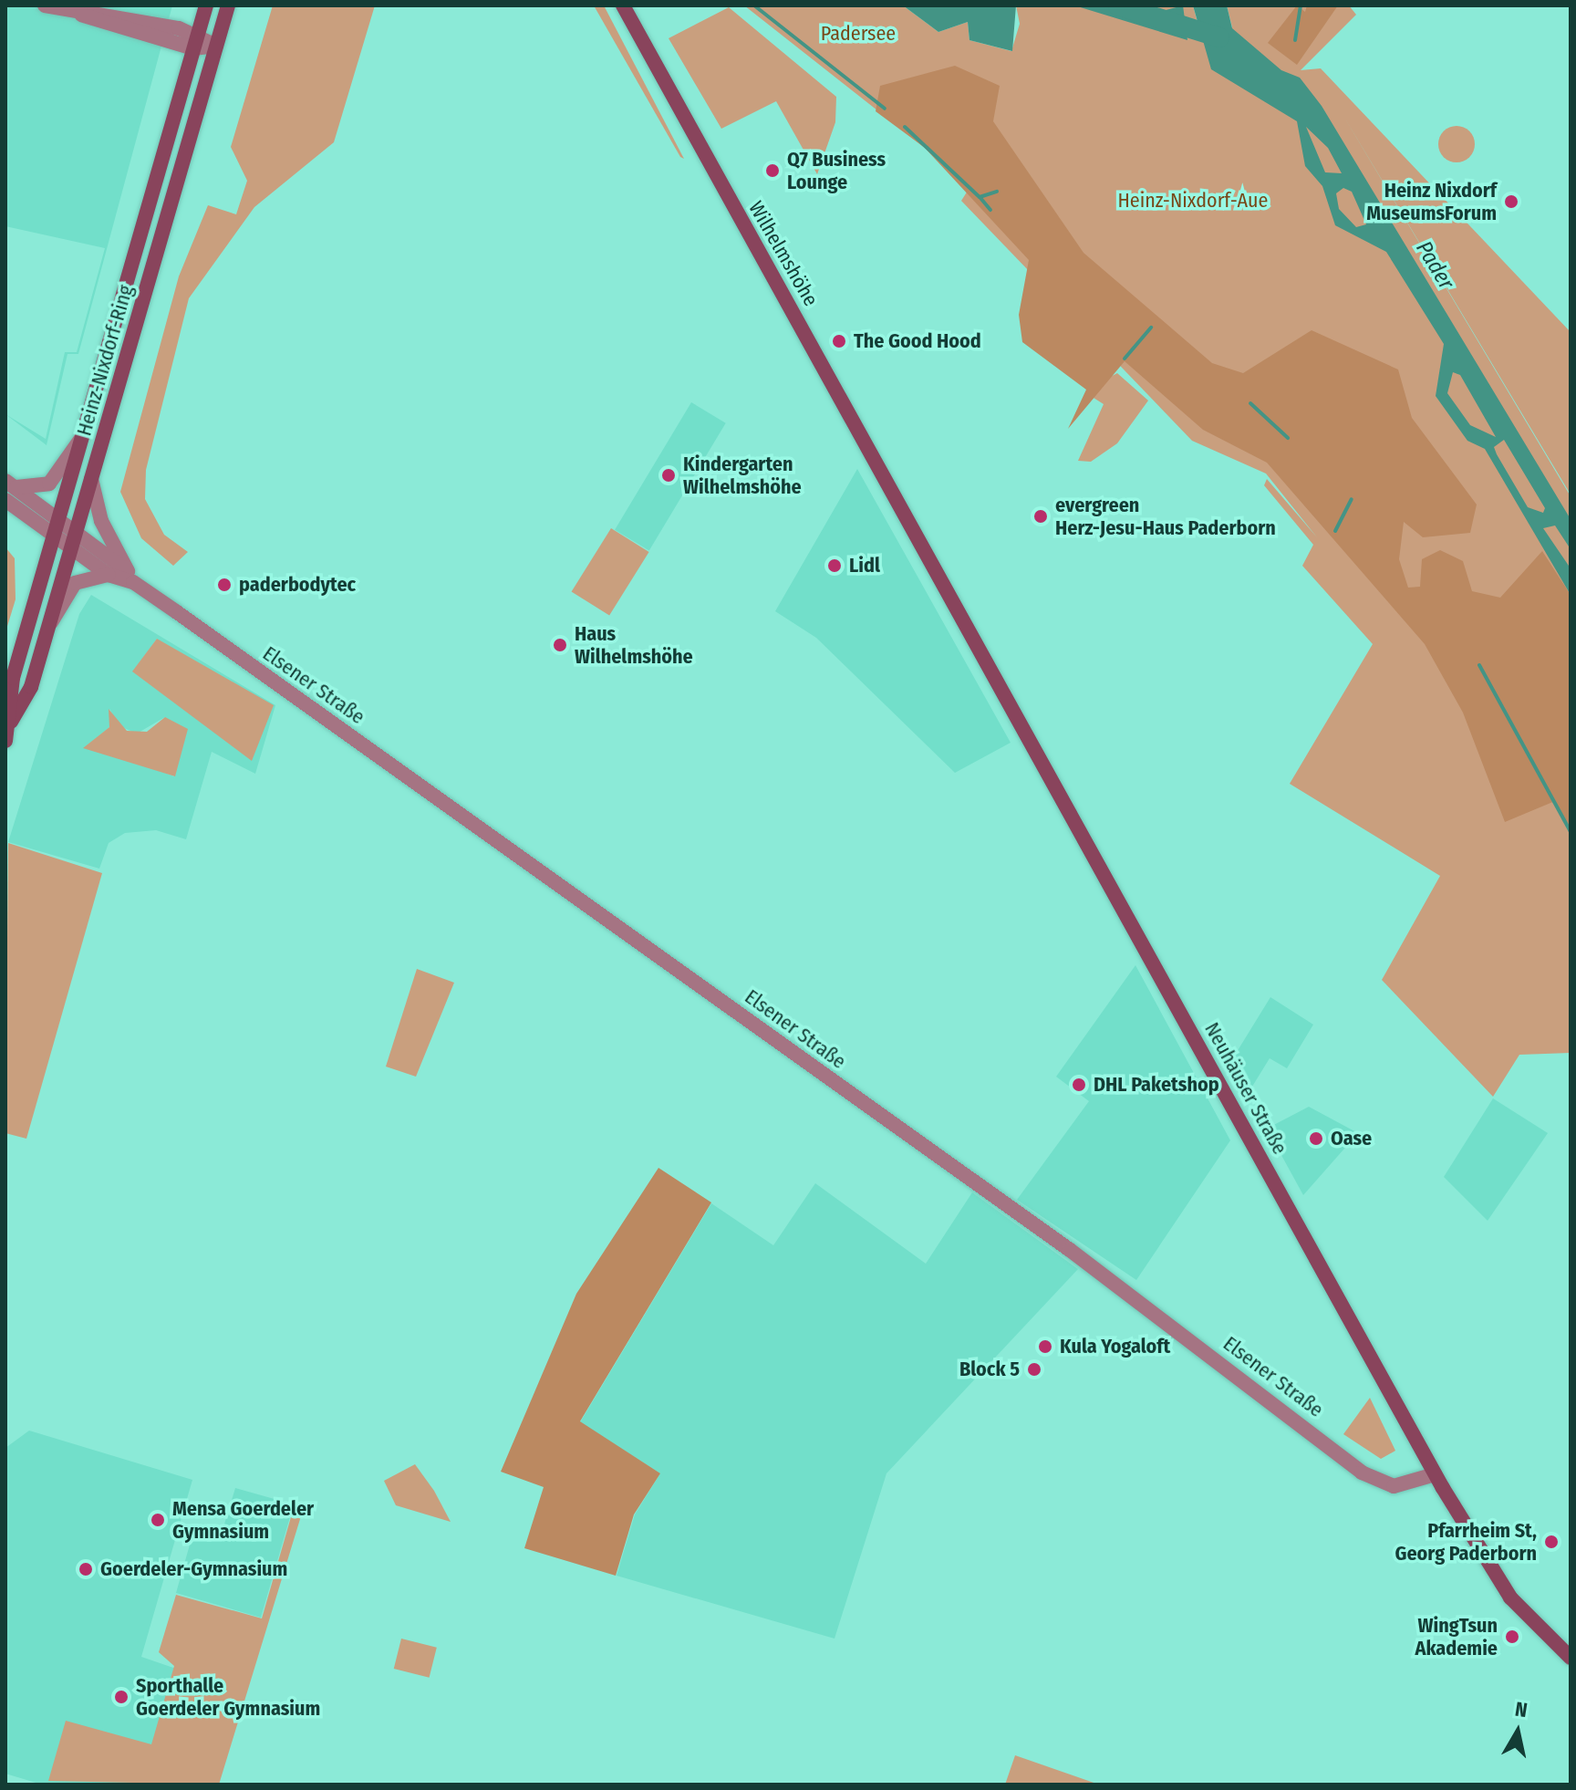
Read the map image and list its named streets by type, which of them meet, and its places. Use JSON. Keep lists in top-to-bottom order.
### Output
{
  "streets": {
    "main road": ["Wilhelmshöhe", "Heinz-Nixdorf-Ring", "Neuhäuser Straße"],
    "street": ["Elsener Straße"]
  },
  "crossings": [
    ["Wilhelmshöhe", "Neuhäuser Straße"],
    ["Heinz-Nixdorf-Ring", "Elsener Straße"],
    ["Elsener Straße", "Neuhäuser Straße"]
  ],
  "water": ["Pader"],
  "parks": ["Padersee", "Heinz-Nixdorf-Aue"],
  "places": [
    "Q7 Business Lounge",
    "Heinz Nixdorf MuseumsForum",
    "The Good Hood",
    "Kindergarten Wilhelmshöhe",
    "evergreen Herz-Jesu-Haus Paderborn",
    "Lidl",
    "paderbodytec",
    "Haus Wilhelmshöhe",
    "DHL Paketshop",
    "Oase",
    "Kula Yogaloft",
    "Block 5",
    "Mensa Goerdeler Gymnasium",
    "Pfarrheim St, Georg Paderborn",
    "Goerdeler-Gymnasium",
    "WingTsun Akademie",
    "Sporthalle Goerdeler Gymnasium"
  ],
  "north": "top"
}
